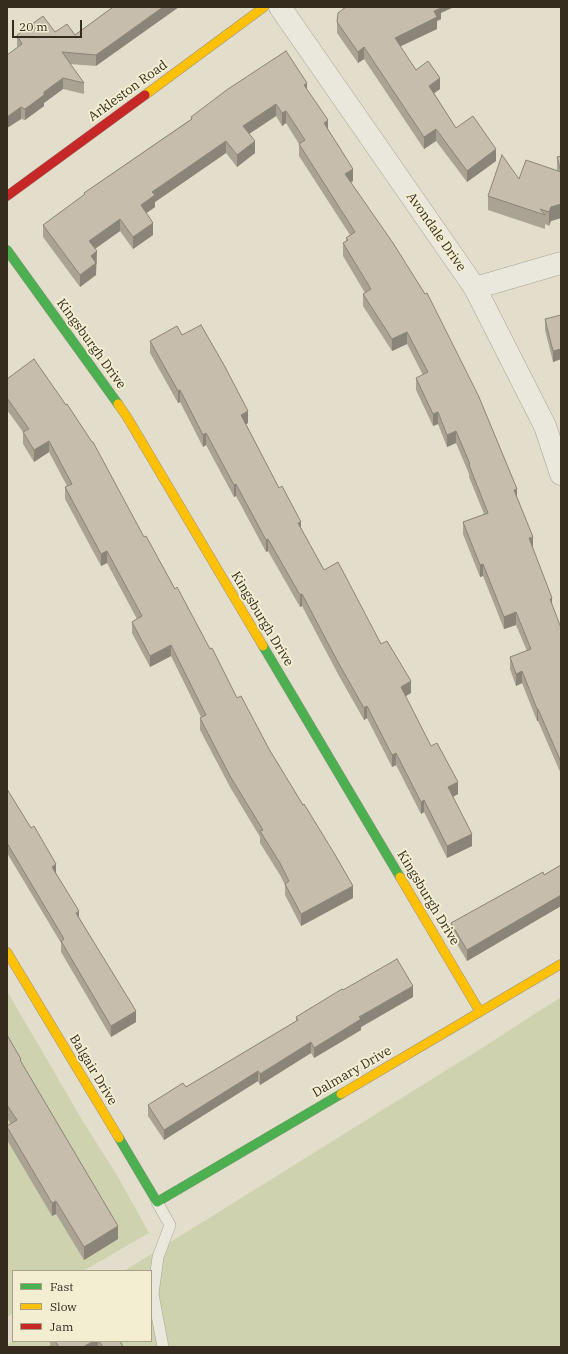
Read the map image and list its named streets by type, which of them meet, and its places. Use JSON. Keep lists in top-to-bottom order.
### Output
{
  "streets": {
    "street": [
      "Arkleston Road",
      "Avondale Drive",
      "Kingsburgh Drive",
      "Balgair Drive",
      "Dalmary Drive"
    ]
  },
  "crossings": [
    ["Kingsburgh Drive", "Dalmary Drive"],
    ["Balgair Drive", "Dalmary Drive"]
  ],
  "legend": ["Fast", "Slow", "Jam"],
  "scale_bar": "20 m"
}
